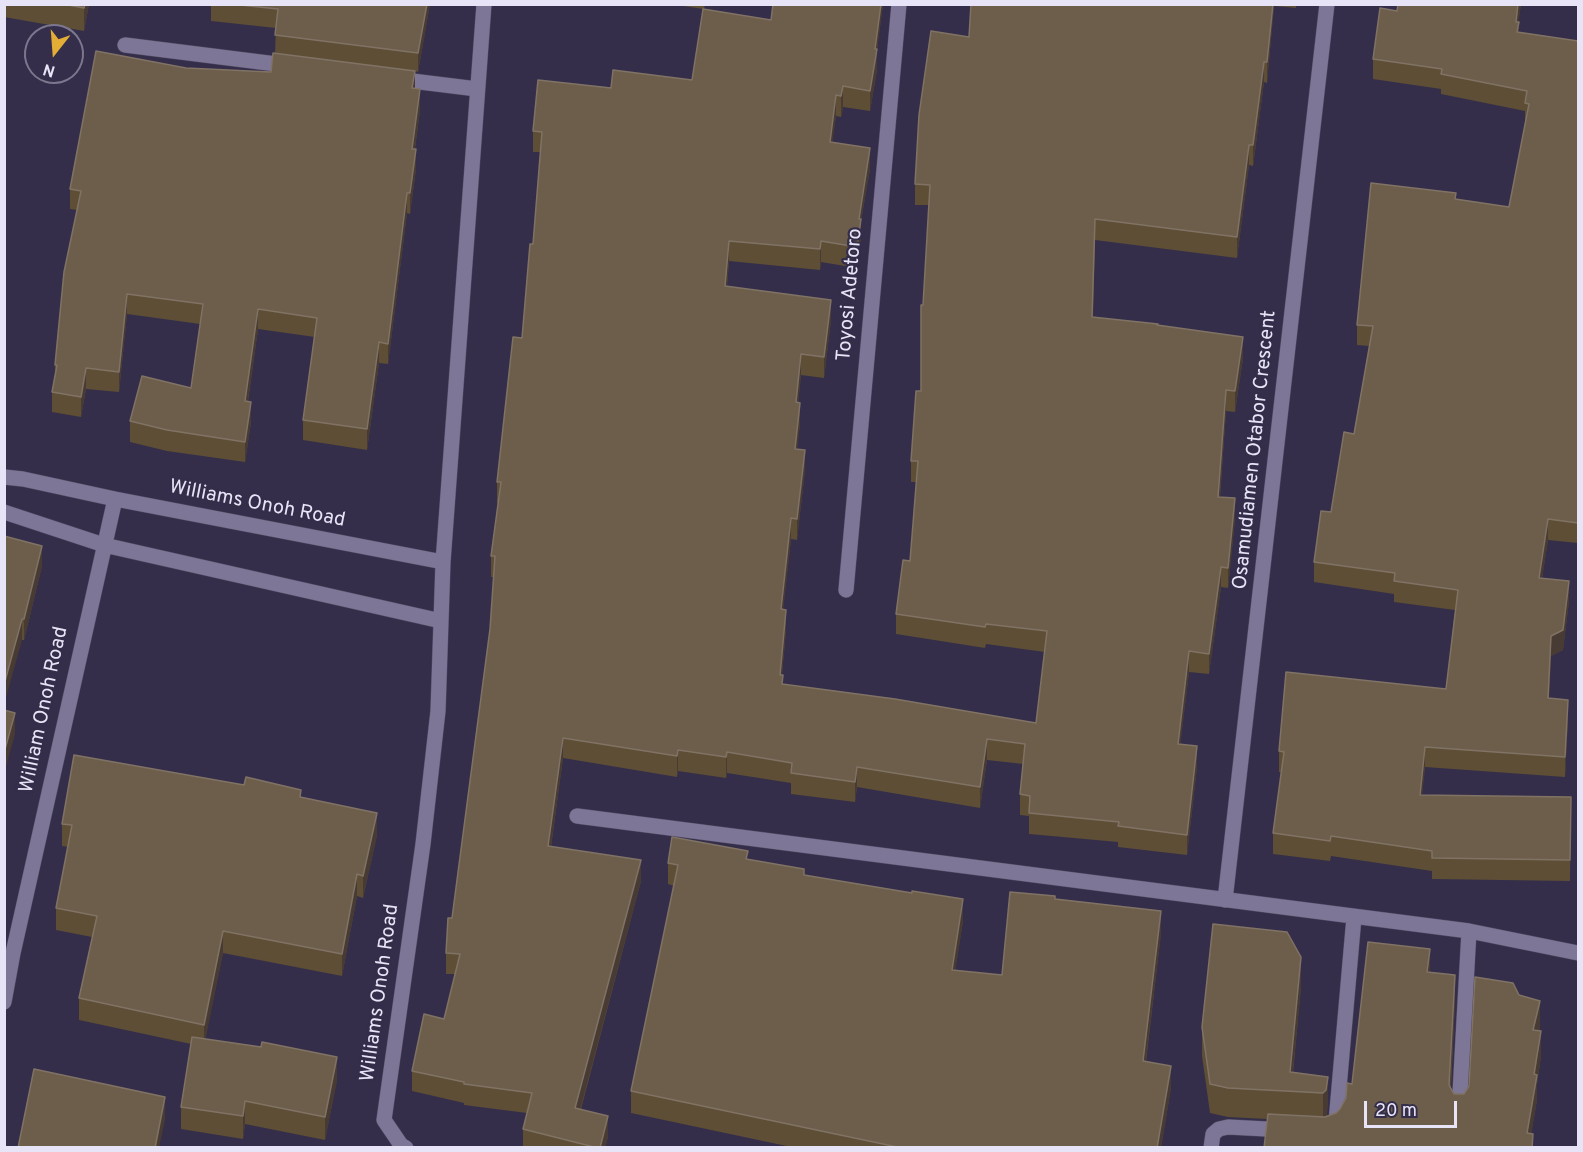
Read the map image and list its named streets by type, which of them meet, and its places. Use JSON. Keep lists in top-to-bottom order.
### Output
{
  "streets": {
    "street": [
      "Toyosi Adetoro",
      "Osamudiamen Otabor Crescent",
      "Williams Onoh Road",
      "William Onoh Road"
    ]
  },
  "crossings": [
    ["Williams Onoh Road", "William Onoh Road"]
  ],
  "scale_bar": "20 m",
  "north": "bottom"
}
